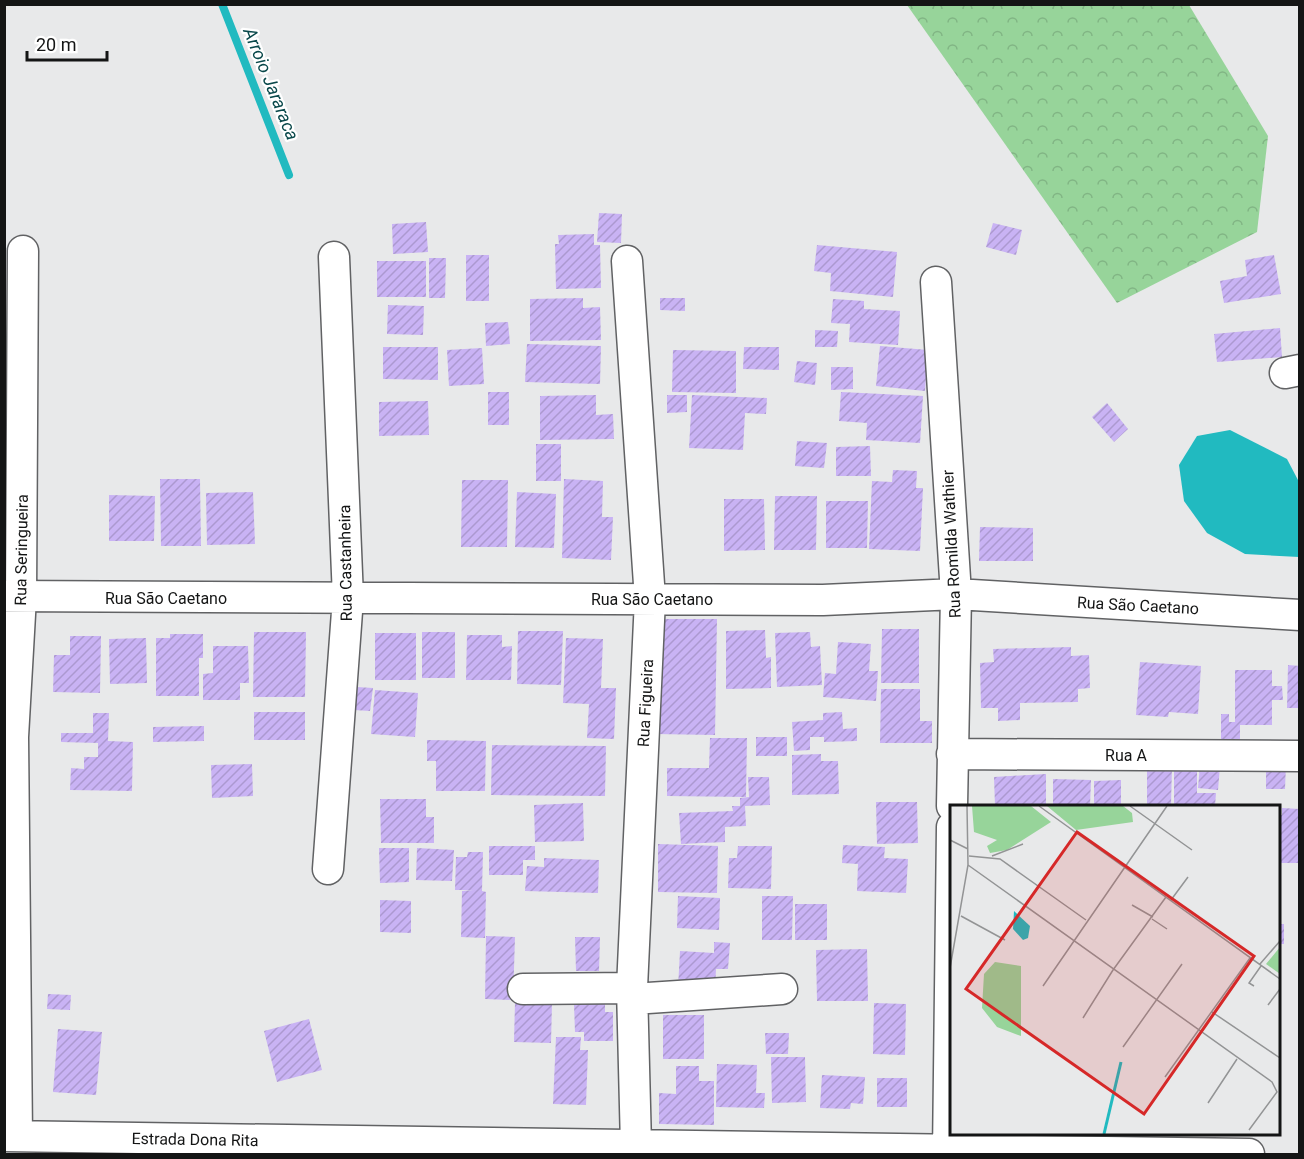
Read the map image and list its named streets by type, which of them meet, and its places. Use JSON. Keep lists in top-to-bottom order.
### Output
{
  "streets": {
    "street": [
      "Rua Romilda Wathier",
      "Rua Seringueira",
      "Rua Castanheira",
      "Rua São Caetano",
      "Rua Figueira",
      "Rua A",
      "Estrada Dona Rita"
    ]
  },
  "crossings": [
    ["Rua Romilda Wathier", "Rua São Caetano"],
    ["Rua Romilda Wathier", "Rua A"],
    ["Rua Seringueira", "Rua São Caetano"],
    ["Rua Seringueira", "Estrada Dona Rita"],
    ["Rua Castanheira", "Rua São Caetano"],
    ["Rua São Caetano", "Rua Figueira"],
    ["Rua Figueira", "Estrada Dona Rita"]
  ],
  "water": ["Arroio Jararaca"],
  "scale_bar": "20 m"
}
